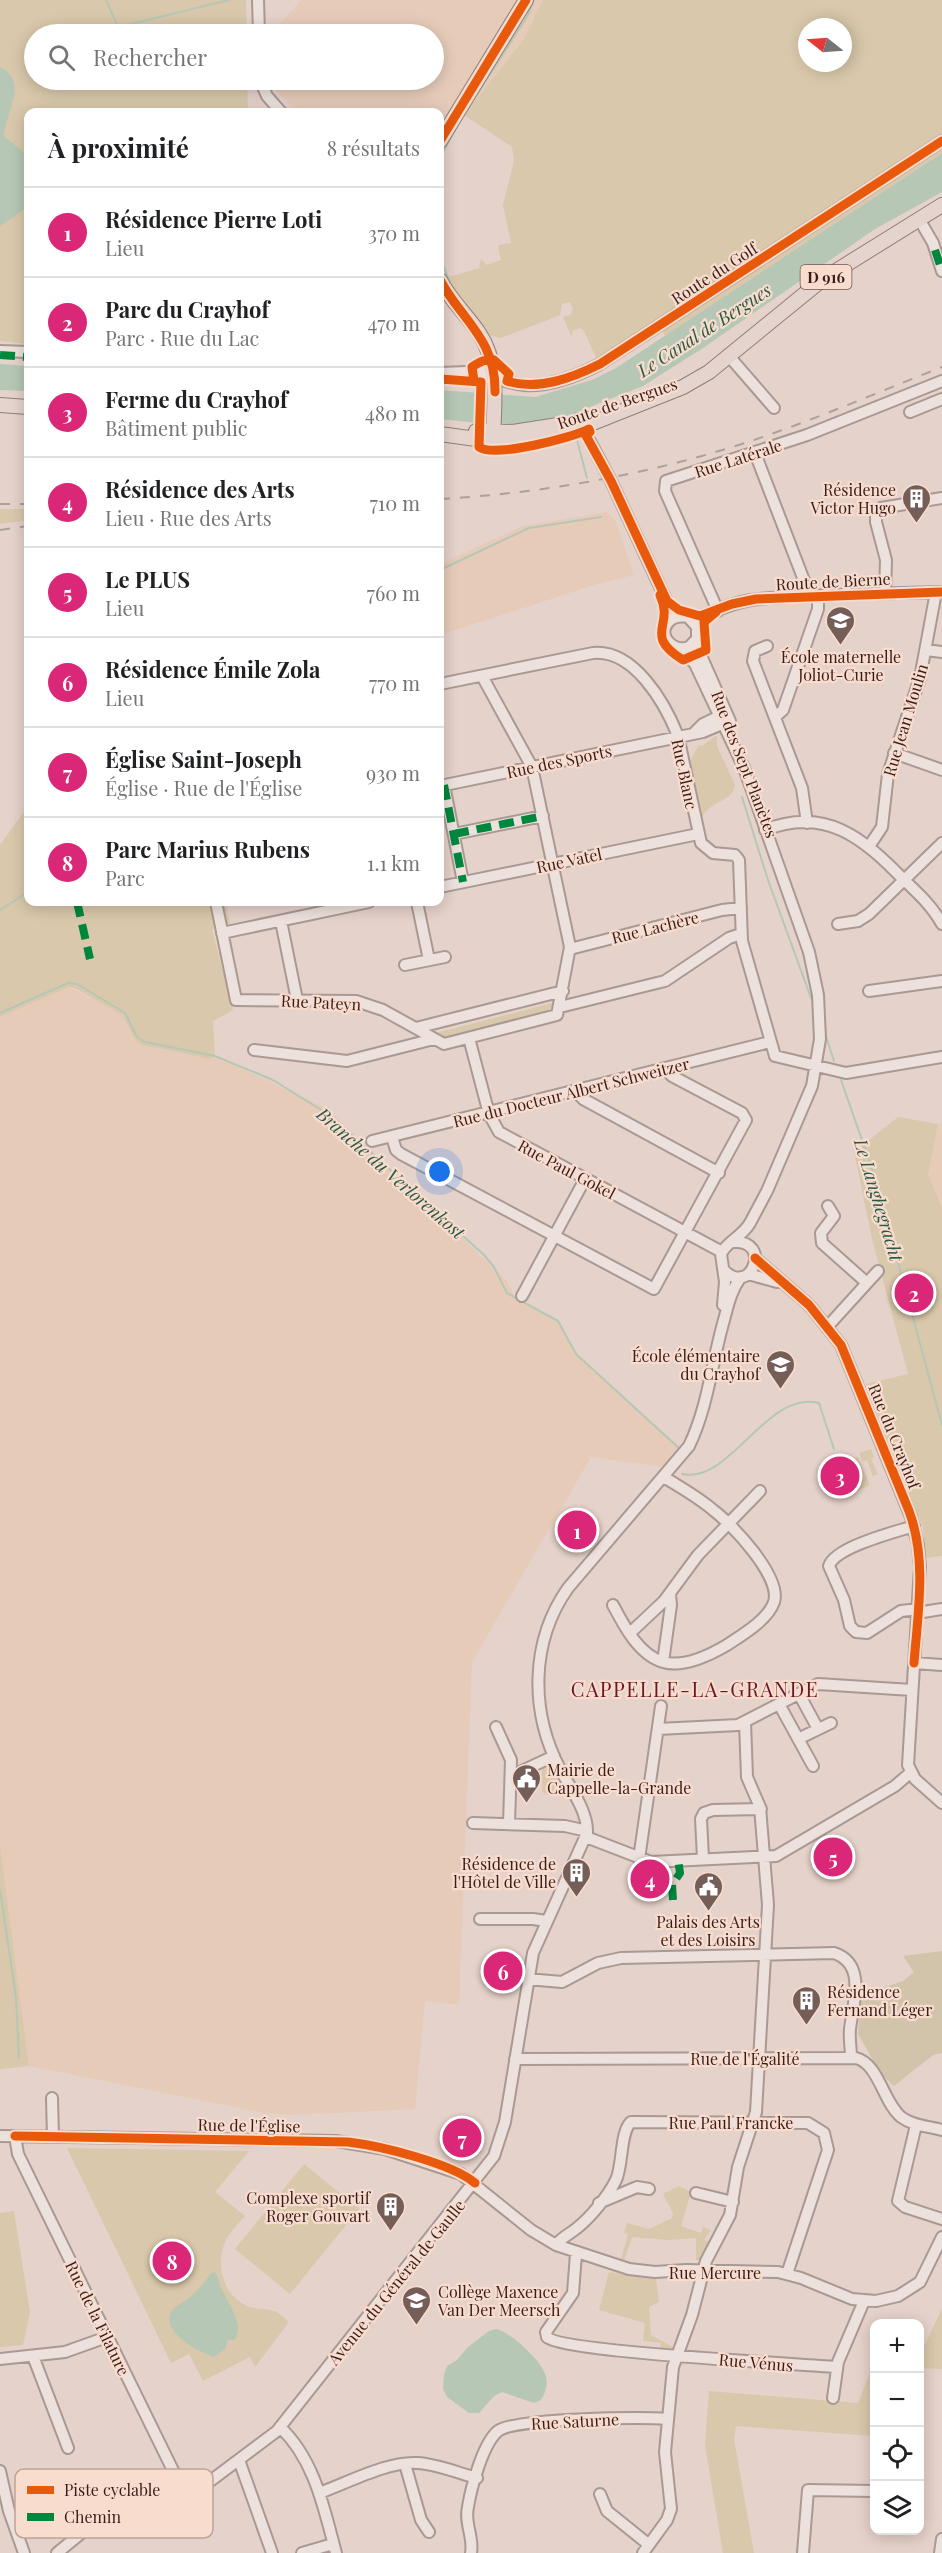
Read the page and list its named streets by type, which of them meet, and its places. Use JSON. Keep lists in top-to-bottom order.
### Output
{
  "streets": {
    "main road": ["D 916", "Route de Bergues"],
    "street": [
      "Route du Golf",
      "Rue Latérale",
      "Route de Bierne",
      "Rue Jean Moulin",
      "Rue des Sports",
      "Rue des Sept Planètes",
      "Rue Blanc",
      "Rue Vatel",
      "Rue Lachère",
      "Rue Pateyn",
      "Rue du Docteur Albert Schweitzer",
      "Rue Paul Gokel",
      "Rue du Crayhof",
      "Rue de l'Égalité",
      "Rue Paul Francke",
      "Rue de l'Église",
      "Rue Mercure",
      "Avenue du Général de Gaulle",
      "Rue de la Filature",
      "Rue Vénus",
      "Rue Saturne"
    ]
  },
  "crossings": [
    ["Rue Latérale", "Route de Bierne"],
    ["Route de Bierne", "Rue Jean Moulin"],
    ["Route de Bierne", "Rue des Sept Planètes"],
    ["Rue des Sports", "Rue des Sept Planètes"],
    ["Rue des Sports", "Rue Blanc"],
    ["Rue Blanc", "Rue Vatel"],
    ["Rue du Docteur Albert Schweitzer", "Rue Paul Gokel"],
    ["Rue Paul Gokel", "Rue du Crayhof"],
    ["Rue de l'Égalité", "Avenue du Général de Gaulle"],
    ["Rue Paul Francke", "Rue Mercure"],
    ["Rue de l'Église", "Rue Mercure"],
    ["Rue de l'Église", "Avenue du Général de Gaulle"],
    ["Rue de l'Église", "Rue de la Filature"],
    ["Rue Mercure", "Avenue du Général de Gaulle"],
    ["Rue Mercure", "Rue Vénus"]
  ],
  "districts": ["CAPPELLE-LA-GRANDE"],
  "water": ["Le Canal de Bergues", "Branche du Verlorenkost", "Le Langhegracht"],
  "places": {
    "building": [
      "Résidence Victor Hugo",
      "Résidence de l'Hôtel de Ville",
      "Résidence Fernand Léger",
      "Complexe sportif Roger Gouvart"
    ],
    "school or university": ["École maternelle Joliot-Curie", "École élémentaire du Crayhof", "Collège Maxence Van Der Meersch"],
    "public building": ["Mairie de Cappelle-la-Grande", "Palais des Arts et des Loisirs"]
  },
  "legend": ["Piste cyclable", "Chemin"],
  "north": "left",
  "page": {
    "search": "Rechercher",
    "heading": ["À proximité", "8 résultats"],
    "list": [
      {
        "mark": "1",
        "name": "Résidence Pierre Loti",
        "note": "Lieu",
        "value": "370 m"
      },
      {
        "mark": "2",
        "name": "Parc du Crayhof",
        "note": "Parc · Rue du Lac",
        "value": "470 m"
      },
      {
        "mark": "3",
        "name": "Ferme du Crayhof",
        "note": "Bâtiment public",
        "value": "480 m"
      },
      {
        "mark": "4",
        "name": "Résidence des Arts",
        "note": "Lieu · Rue des Arts",
        "value": "710 m"
      },
      {
        "mark": "5",
        "name": "Le PLUS",
        "note": "Lieu",
        "value": "760 m"
      },
      {
        "mark": "6",
        "name": "Résidence Émile Zola",
        "note": "Lieu",
        "value": "770 m"
      },
      {
        "mark": "7",
        "name": "Église Saint-Joseph",
        "note": "Église · Rue de l'Église",
        "value": "930 m"
      },
      {
        "mark": "8",
        "name": "Parc Marius Rubens",
        "note": "Parc",
        "value": "1.1 km"
      }
    ],
    "pins": [
      "2",
      "3",
      "1",
      "5",
      "4",
      "6",
      "7",
      "8"
    ],
    "map_buttons": ["+", "−"]
  }
}
